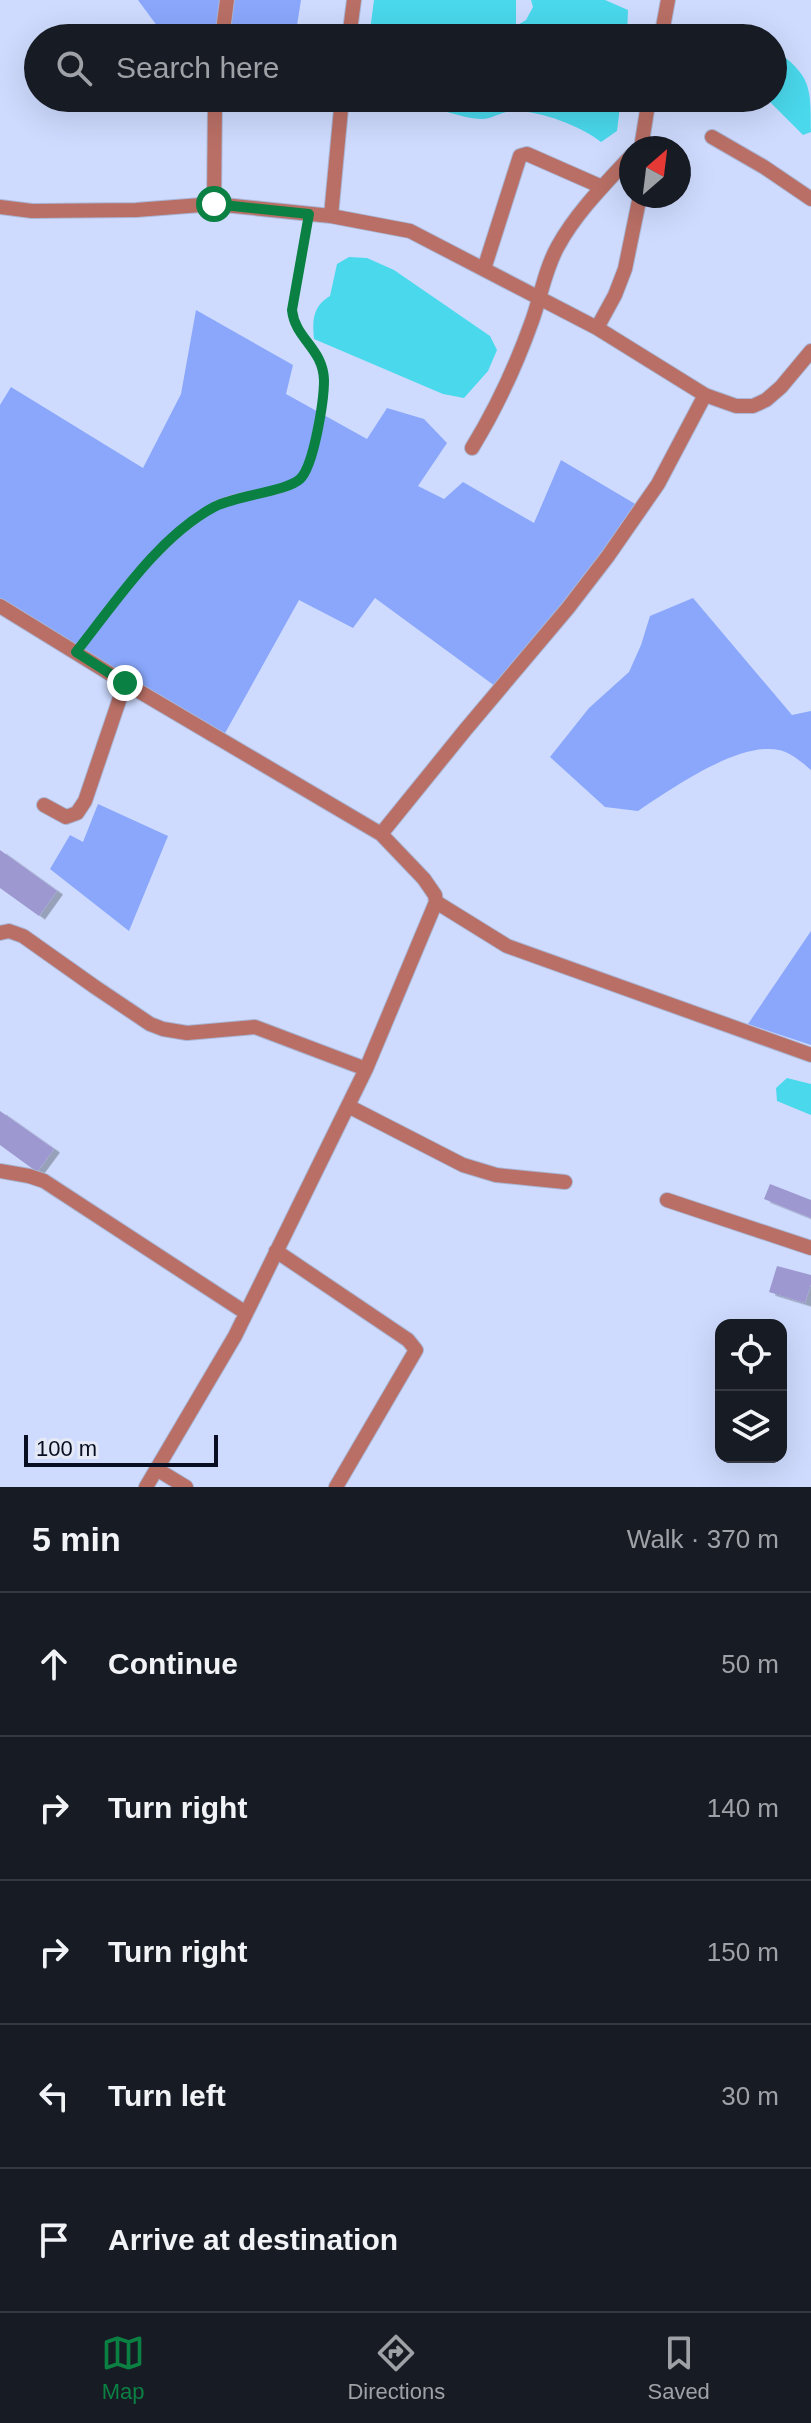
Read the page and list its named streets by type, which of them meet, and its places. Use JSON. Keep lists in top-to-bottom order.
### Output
{
  "scale_bar": "100 m",
  "north": "top right",
  "page": {
    "search": "Search here",
    "scale": "100 m",
    "heading": ["5 min", "Walk · 370 m"],
    "list": [
      ["Continue", "50 m"],
      ["Turn right", "140 m"],
      ["Turn right", "150 m"],
      ["Turn left", "30 m"],
      "Arrive at destination"
    ],
    "nav": ["Map", "Directions", "Saved"]
  }
}
